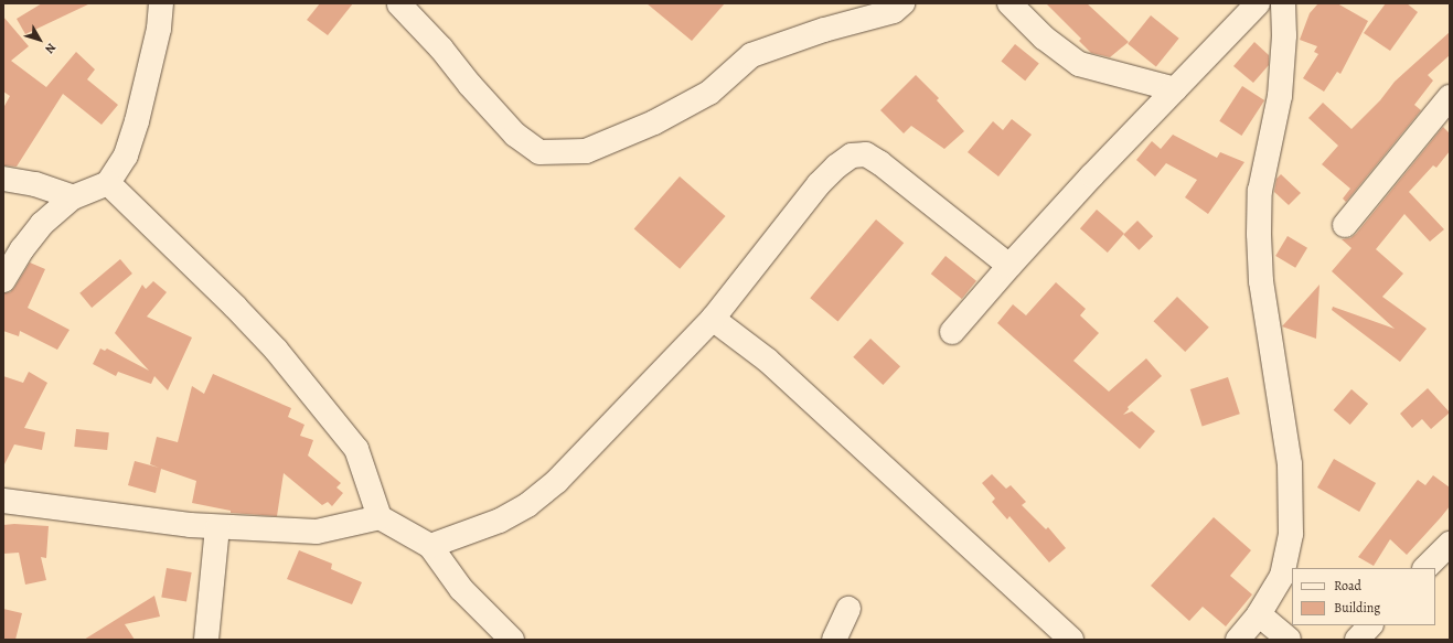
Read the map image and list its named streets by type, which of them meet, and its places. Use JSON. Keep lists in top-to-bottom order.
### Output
{
  "legend": ["Road", "Building"],
  "north": "bottom right"
}
